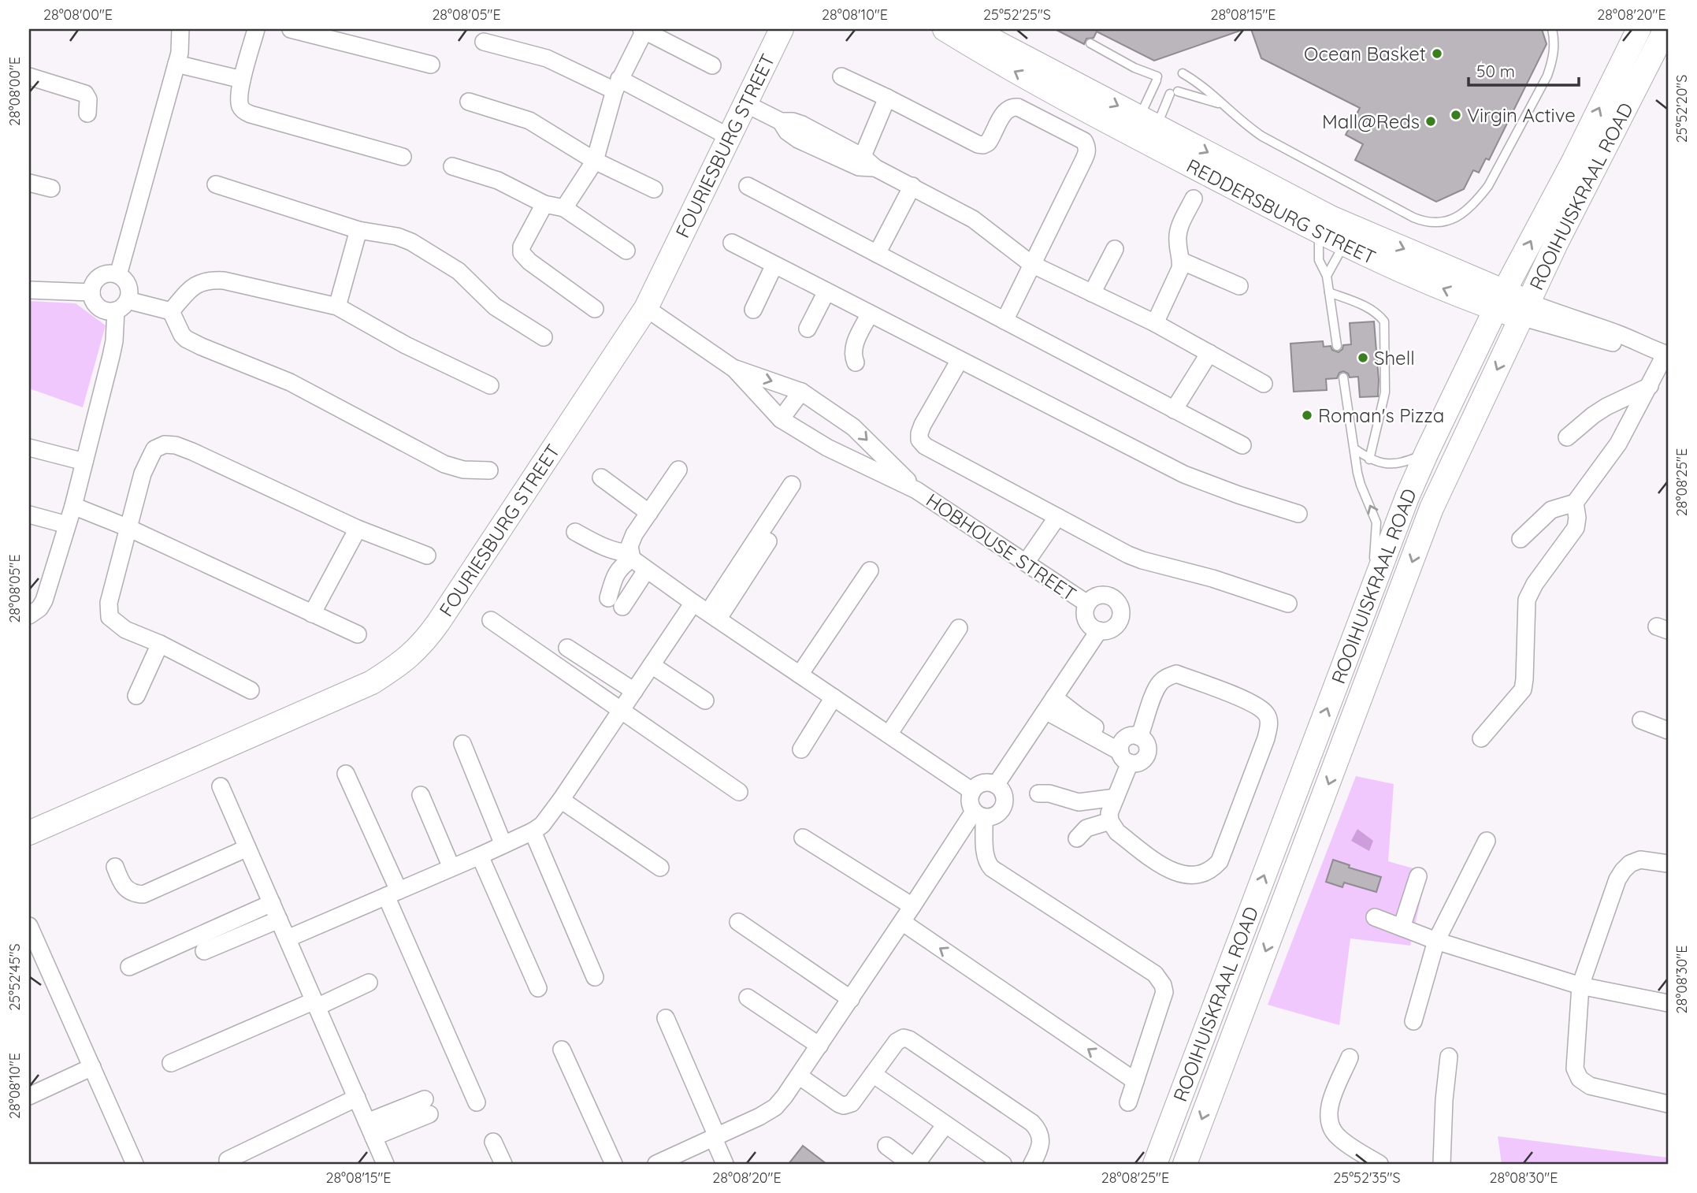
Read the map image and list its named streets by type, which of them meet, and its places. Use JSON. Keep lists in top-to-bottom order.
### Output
{
  "streets": {
    "main road": ["FOURIESBURG STREET", "ROOIHUISKRAAL ROAD", "REDDERSBURG STREET"],
    "street": ["HOBHOUSE STREET"]
  },
  "crossings": [
    ["FOURIESBURG STREET", "HOBHOUSE STREET"],
    ["ROOIHUISKRAAL ROAD", "REDDERSBURG STREET"]
  ],
  "places": [
    "Ocean Basket",
    "Virgin Active",
    "Mall@Reds",
    "Shell",
    "Roman's Pizza"
  ],
  "scale_bar": "50 m",
  "coordinates": [
    "28°08'00\"E",
    "28°08'05\"E",
    "28°08'10\"E",
    "25°52'25\"S",
    "28°08'15\"E",
    "28°08'20\"E",
    "25°52'20\"S",
    "28°08'25\"E",
    "25°52'45\"S",
    "28°08'30\"E",
    "25°52'35\"S"
  ]
}
